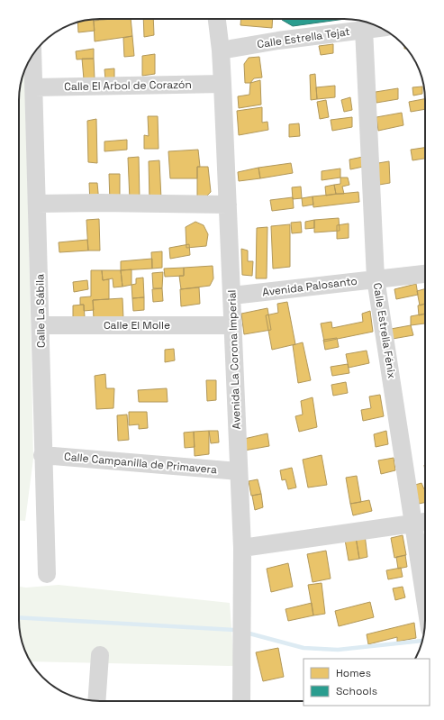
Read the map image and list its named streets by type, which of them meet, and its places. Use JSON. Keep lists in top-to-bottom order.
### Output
{
  "streets": {
    "street": [
      "Calle Estrella Tejat",
      "Calle El Arbol de Corazón",
      "Avenida Palosanto",
      "Calle La Sábila",
      "Calle El Molle",
      "Calle Estrella Fénix",
      "Avenida La Corona Imperial",
      "Calle Campanilla de Primavera"
    ]
  },
  "crossings": [
    ["Calle Estrella Tejat", "Calle Estrella Fénix"],
    ["Calle Estrella Tejat", "Avenida La Corona Imperial"],
    ["Calle El Arbol de Corazón", "Calle La Sábila"],
    ["Calle El Arbol de Corazón", "Avenida La Corona Imperial"],
    ["Avenida Palosanto", "Calle Estrella Fénix"],
    ["Avenida Palosanto", "Avenida La Corona Imperial"],
    ["Calle La Sábila", "Calle El Molle"],
    ["Calle La Sábila", "Calle Campanilla de Primavera"],
    ["Calle El Molle", "Avenida La Corona Imperial"],
    ["Avenida La Corona Imperial", "Calle Campanilla de Primavera"]
  ],
  "legend": ["Homes", "Schools"]
}
